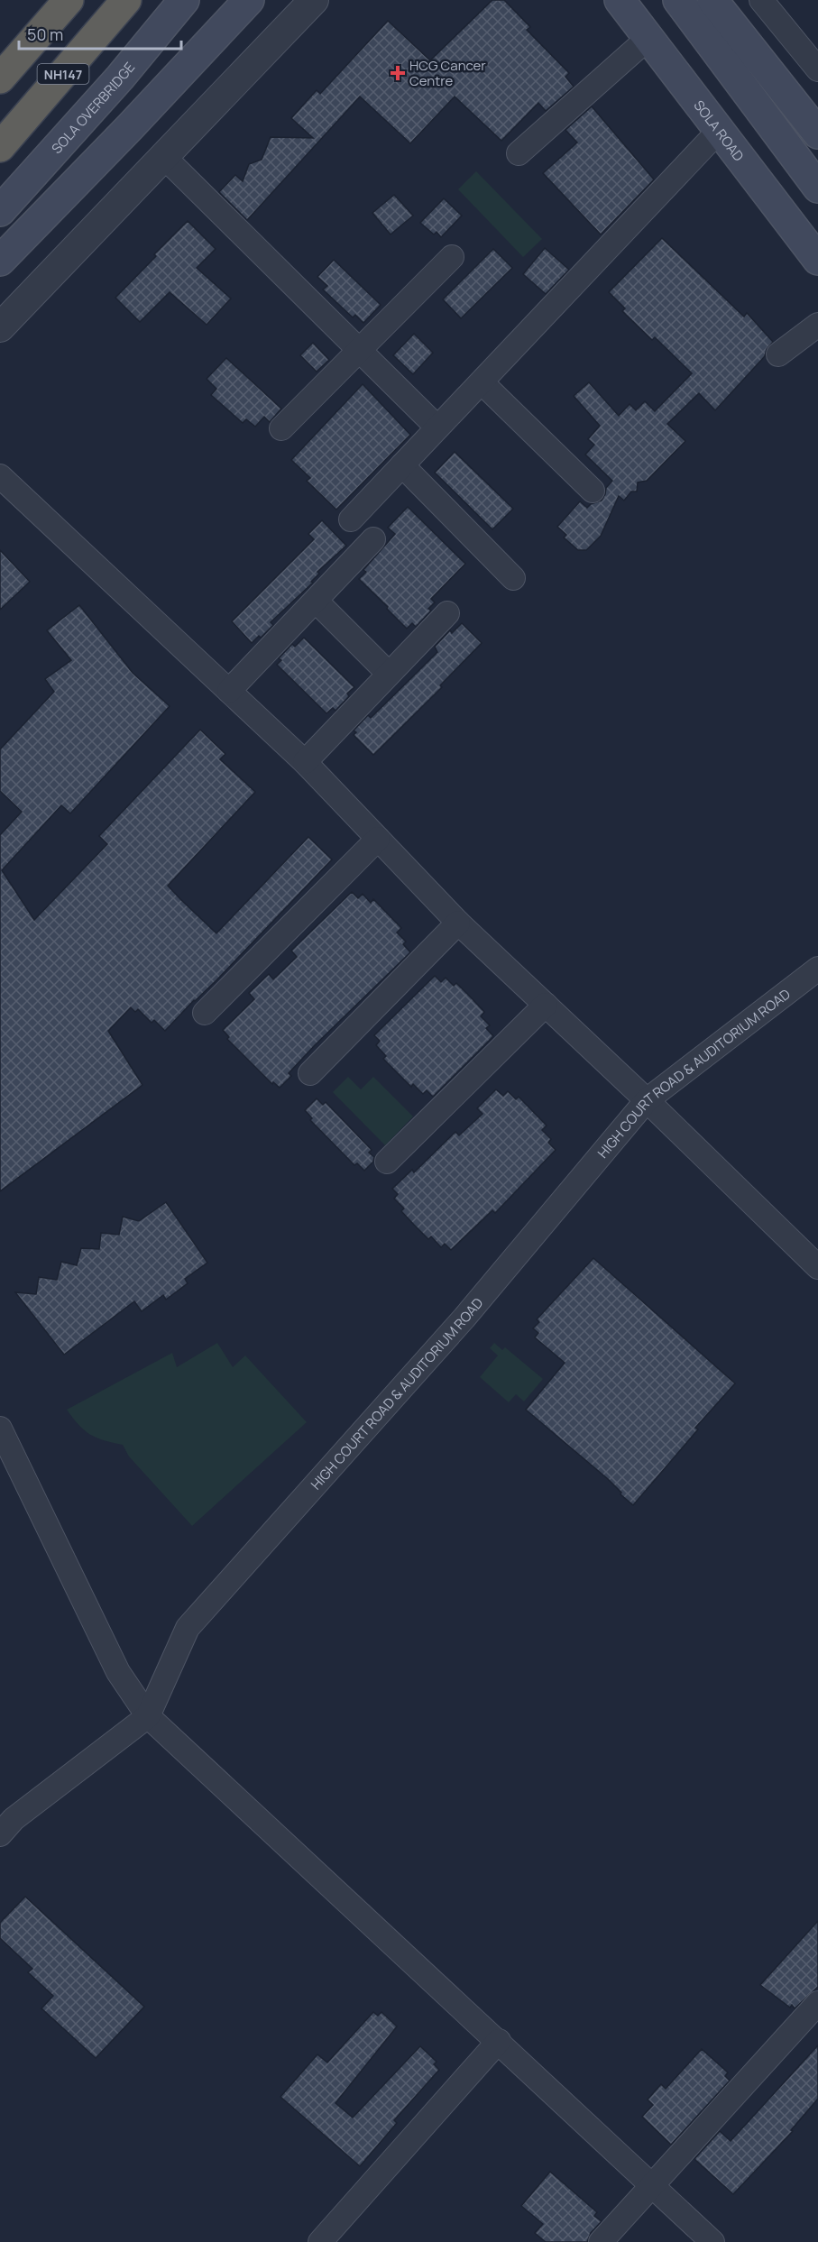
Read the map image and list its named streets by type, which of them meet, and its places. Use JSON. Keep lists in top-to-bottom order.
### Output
{
  "streets": {
    "highway": ["NH147"],
    "main road": ["SOLA OVERBRIDGE", "SOLA ROAD"],
    "street": ["HIGH COURT ROAD & AUDITORIUM ROAD"]
  },
  "places": {
    "health": ["HCG Cancer Centre"]
  },
  "scale_bar": "50 m"
}
